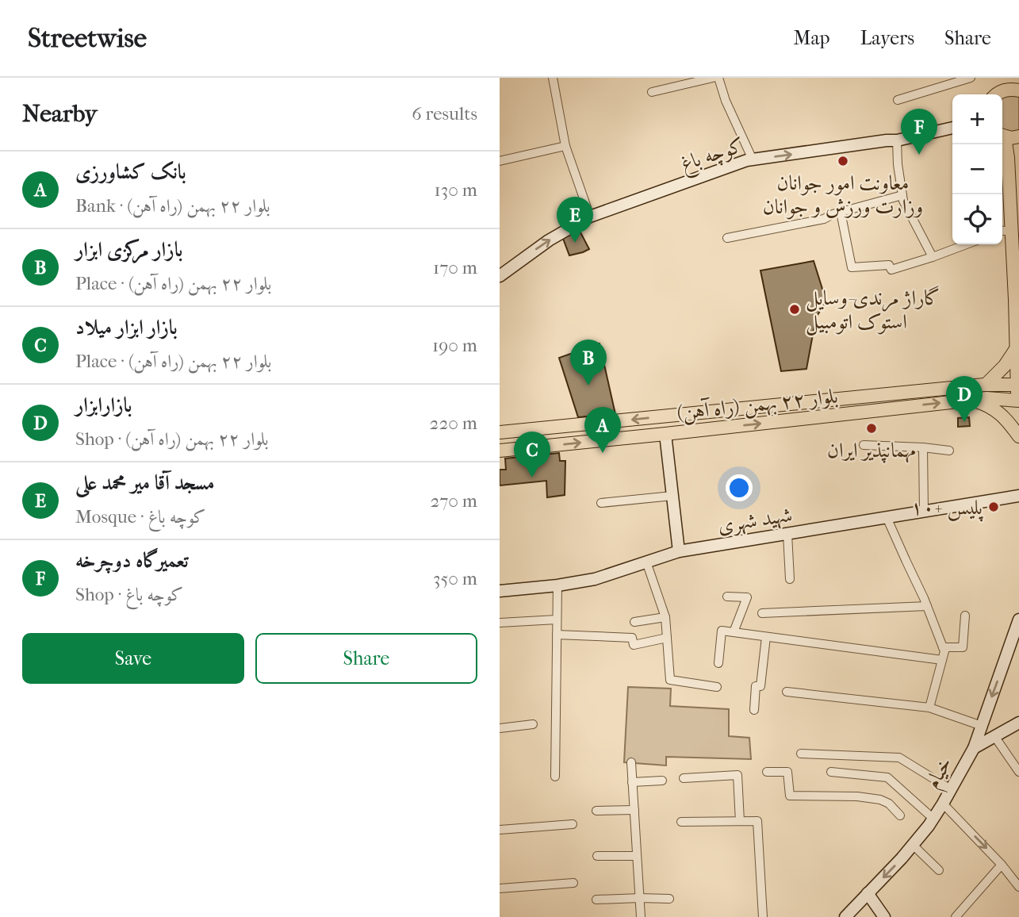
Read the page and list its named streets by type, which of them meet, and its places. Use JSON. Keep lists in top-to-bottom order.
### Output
{
  "streets": {
    "main road": [
      "کوچه باغ",
      "بلوار ۲۲ بهمن (راه آهن)",
      "شهید شهری",
      "خیام"
    ]
  },
  "one_way": ["کوچه باغ", "خیام"],
  "places": [
    "معاونت امور جوانان وزارت ورزش و جوانان",
    "گاراژ مرندی-وسایل استوک اتومبیل",
    "مهمانپذیر ایران",
    "پلیس +۱۰"
  ],
  "page": {
    "header": "Streetwise",
    "nav": ["Map", "Layers", "Share"],
    "heading": ["Nearby", "6 results"],
    "map_buttons": ["+", "−"],
    "pins": [
      "F",
      "E",
      "B",
      "D",
      "A",
      "C"
    ],
    "list": [
      {
        "mark": "A",
        "name": "بانک کشاورزی",
        "note": "Bank · بلوار ۲۲ بهمن (راه آهن)",
        "value": "130 m"
      },
      {
        "mark": "B",
        "name": "بازار مرکزی ابزار",
        "note": "Place · بلوار ۲۲ بهمن (راه آهن)",
        "value": "170 m"
      },
      {
        "mark": "C",
        "name": "بازار ابزار میلاد",
        "note": "Place · بلوار ۲۲ بهمن (راه آهن)",
        "value": "190 m"
      },
      {
        "mark": "D",
        "name": "بازارابزار",
        "note": "Shop · بلوار ۲۲ بهمن (راه آهن)",
        "value": "220 m"
      },
      {
        "mark": "E",
        "name": "مسجد آقا میر محمد علی",
        "note": "Mosque · کوچه باغ",
        "value": "270 m"
      },
      {
        "mark": "F",
        "name": "تعمیرگاه دوچرخه",
        "note": "Shop · کوچه باغ",
        "value": "350 m"
      }
    ],
    "buttons": ["Save", "Share"]
  }
}
